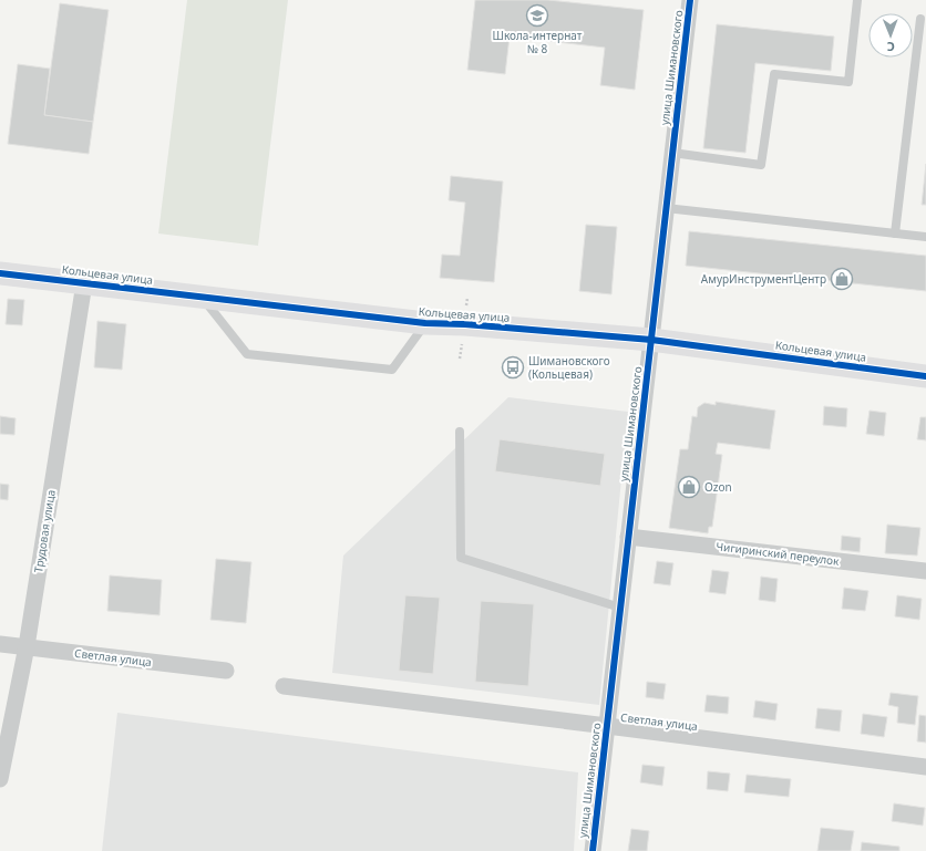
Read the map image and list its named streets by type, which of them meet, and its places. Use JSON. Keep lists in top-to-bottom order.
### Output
{
  "streets": {
    "street": [
      "улица Шимановского",
      "Кольцевая улица",
      "Трудовая улица",
      "Чигиринский переулок",
      "Светлая улица"
    ]
  },
  "crossings": [
    ["улица Шимановского", "Кольцевая улица"],
    ["улица Шимановского", "Чигиринский переулок"],
    ["улица Шимановского", "Светлая улица"],
    ["Кольцевая улица", "Трудовая улица"],
    ["Трудовая улица", "Светлая улица"]
  ],
  "places": {
    "school or university": ["Школа-интернат № 8"],
    "shop": ["АмурИнструментЦентр", "Ozon"],
    "bus stop": ["Шимановского (Кольцевая)"]
  },
  "north": "bottom"
}
